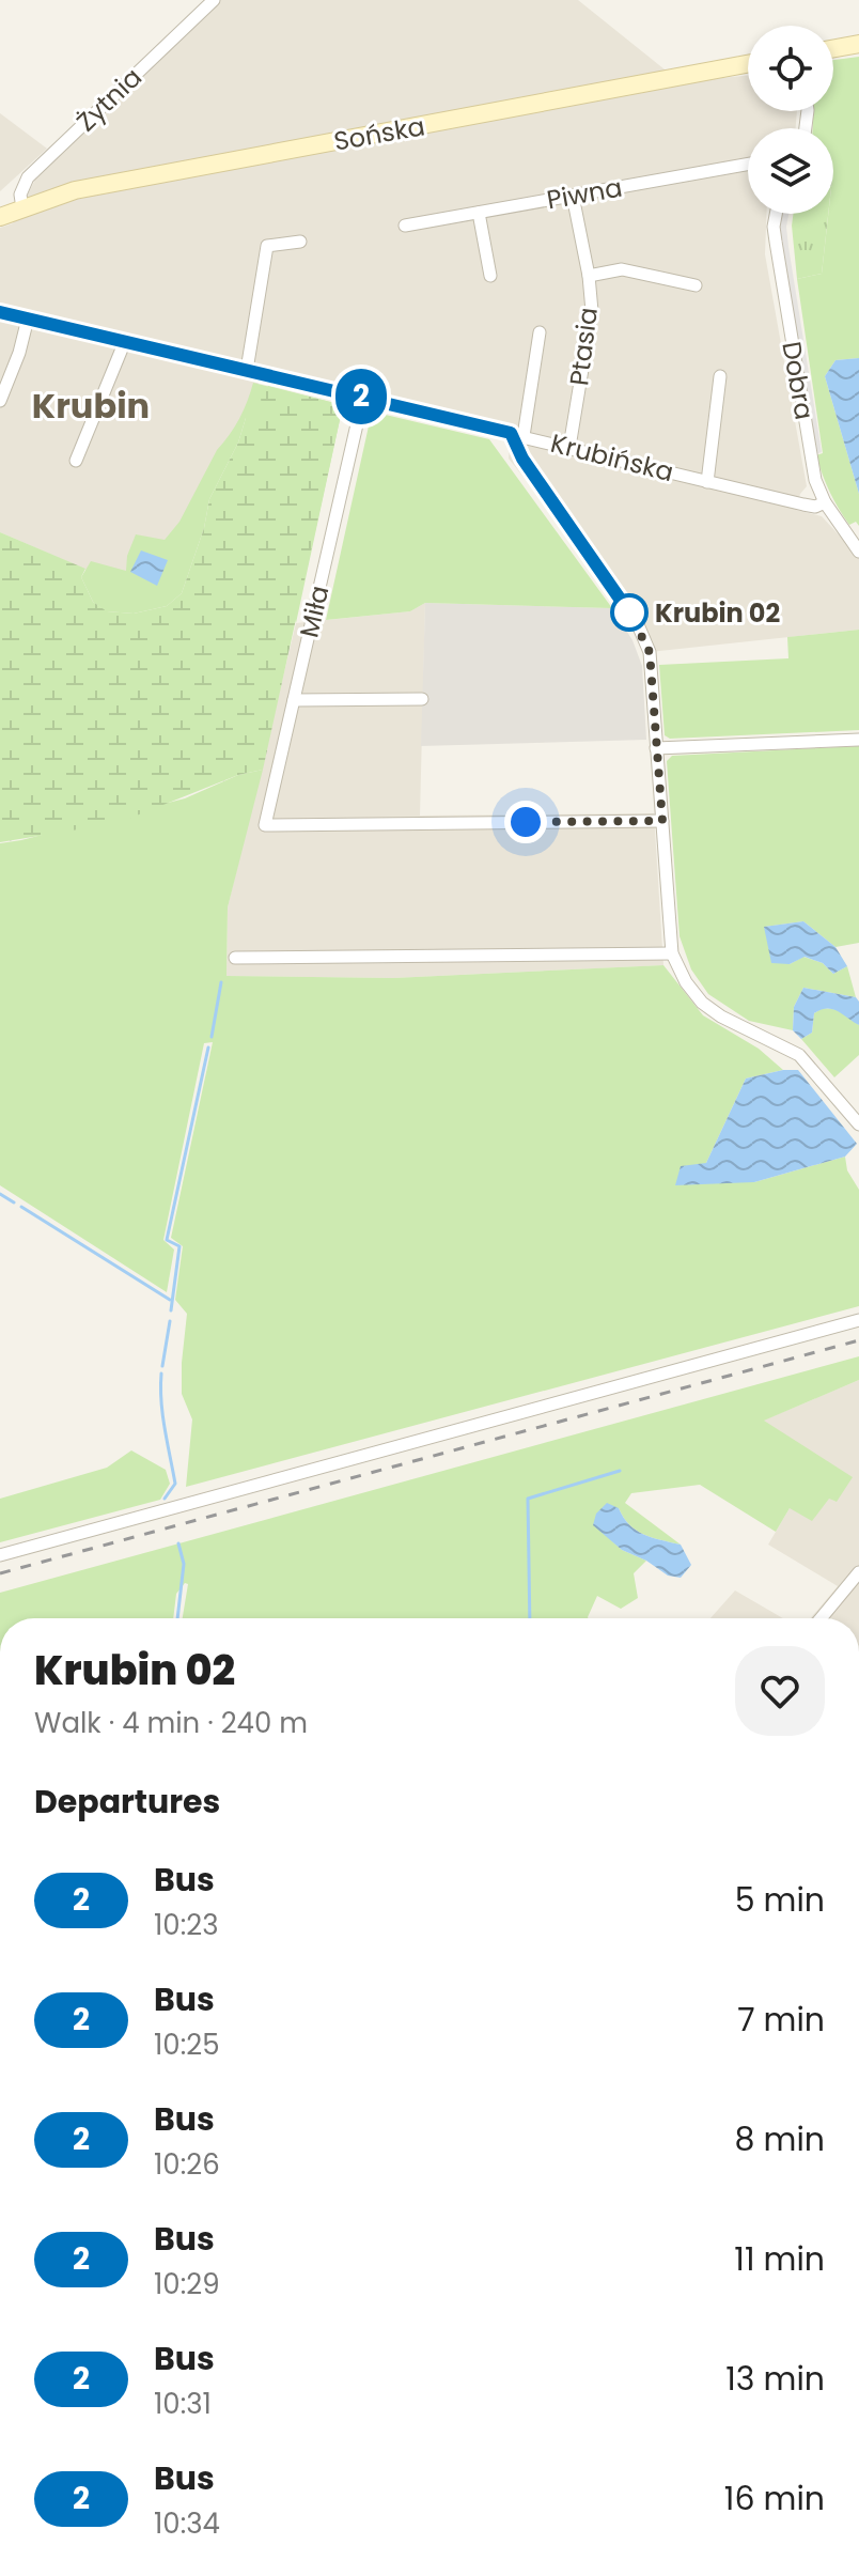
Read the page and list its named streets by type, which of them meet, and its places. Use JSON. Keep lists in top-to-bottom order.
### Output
{
  "streets": {
    "street": [
      "Żytnia",
      "Sońska",
      "Piwna",
      "Ptasia",
      "Dobra",
      "Krubińska",
      "Miła"
    ]
  },
  "crossings": [
    ["Żytnia", "Sońska"],
    ["Piwna", "Ptasia"],
    ["Ptasia", "Krubińska"],
    ["Dobra", "Krubińska"],
    ["Krubińska", "Miła"]
  ],
  "districts": ["Krubin"],
  "places": ["Krubin 02"],
  "lines": ["bus line 2"],
  "page": {
    "on_map": "2",
    "heading": [
      ["Krubin 02", "Walk · 4 min · 240 m"],
      "Departures"
    ],
    "list": [
      {
        "mark": "2",
        "name": "Bus",
        "note": "10:23",
        "value": "5 min"
      },
      {
        "mark": "2",
        "name": "Bus",
        "note": "10:25",
        "value": "7 min"
      },
      {
        "mark": "2",
        "name": "Bus",
        "note": "10:26",
        "value": "8 min"
      },
      {
        "mark": "2",
        "name": "Bus",
        "note": "10:29",
        "value": "11 min"
      },
      {
        "mark": "2",
        "name": "Bus",
        "note": "10:31",
        "value": "13 min"
      },
      {
        "mark": "2",
        "name": "Bus",
        "note": "10:34",
        "value": "16 min"
      }
    ]
  }
}
